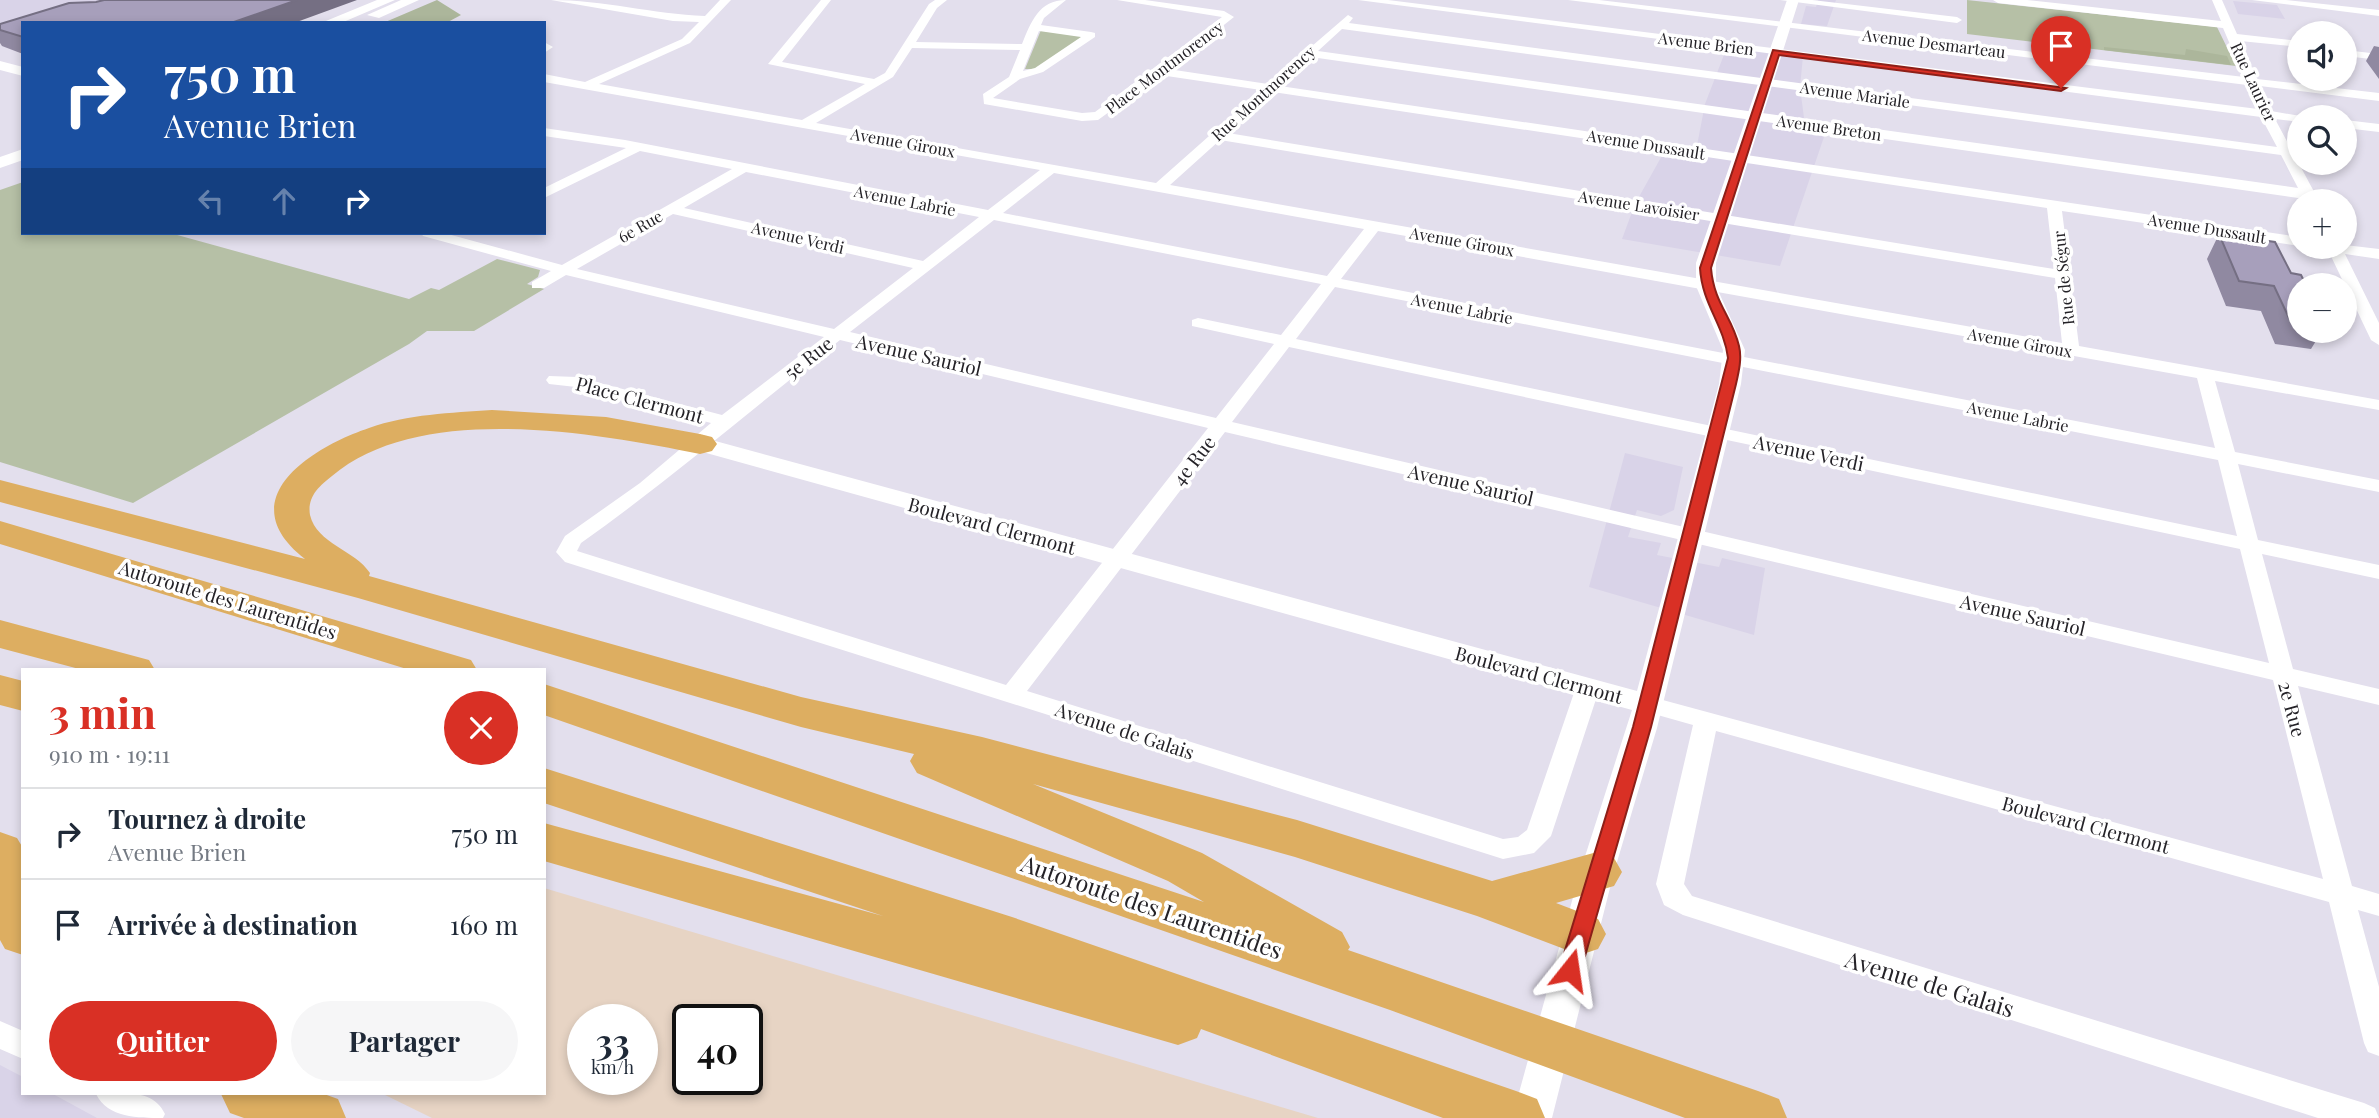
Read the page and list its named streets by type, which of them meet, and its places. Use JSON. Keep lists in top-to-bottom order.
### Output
{
  "streets": {
    "highway": ["Autoroute des Laurentides"],
    "street": [
      "Avenue Brien",
      "Avenue Desmarteau",
      "Place Montmorency",
      "Rue Laurier",
      "Rue Montmorency",
      "Avenue Mariale",
      "Avenue Breton",
      "Avenue Giroux",
      "Avenue Dussault",
      "Avenue Labrie",
      "Avenue Lavoisier",
      "6e Rue",
      "Avenue Verdi",
      "Rue de Ségur",
      "Avenue Sauriol",
      "5e Rue",
      "Place Clermont",
      "4e Rue",
      "Boulevard Clermont",
      "2e Rue",
      "Avenue de Galais"
    ]
  },
  "crossings": [
    ["Avenue Brien", "Rue Laurier"],
    ["Avenue Brien", "Rue Montmorency"],
    ["Avenue Desmarteau", "Rue Laurier"],
    ["Place Montmorency", "Avenue Dussault"],
    ["Rue Montmorency", "Avenue Mariale"],
    ["Rue Montmorency", "Avenue Breton"],
    ["Rue Montmorency", "Avenue Giroux"],
    ["Rue Montmorency", "Avenue Dussault"],
    ["Rue Montmorency", "Avenue Lavoisier"],
    ["Avenue Giroux", "Rue de Ségur"],
    ["Avenue Giroux", "5e Rue"],
    ["Avenue Giroux", "4e Rue"],
    ["Avenue Giroux", "2e Rue"],
    ["Avenue Dussault", "Rue de Ségur"],
    ["Avenue Labrie", "6e Rue"],
    ["Avenue Labrie", "5e Rue"],
    ["Avenue Labrie", "4e Rue"],
    ["Avenue Labrie", "2e Rue"],
    ["Avenue Lavoisier", "Rue de Ségur"],
    ["6e Rue", "Avenue Verdi"],
    ["6e Rue", "Avenue Sauriol"],
    ["Avenue Verdi", "5e Rue"],
    ["Avenue Verdi", "4e Rue"],
    ["Avenue Verdi", "2e Rue"],
    ["Avenue Sauriol", "5e Rue"],
    ["Avenue Sauriol", "4e Rue"],
    ["Avenue Sauriol", "2e Rue"],
    ["5e Rue", "Place Clermont"],
    ["5e Rue", "Boulevard Clermont"],
    ["5e Rue", "Avenue de Galais"],
    ["Place Clermont", "Boulevard Clermont"],
    ["4e Rue", "Boulevard Clermont"],
    ["4e Rue", "Avenue de Galais"],
    ["Boulevard Clermont", "2e Rue"],
    ["Boulevard Clermont", "Avenue de Galais"]
  ],
  "page": {
    "map_buttons": ["+", "−"],
    "turn": ["750 m", "Avenue Brien"],
    "heading": ["3 min", "910 m · 19:11"],
    "list": [
      {
        "name": "Tournez à droite",
        "note": "Avenue Brien",
        "value": "750 m"
      },
      {
        "name": "Arrivée à destination",
        "value": "160 m"
      }
    ],
    "buttons": ["Quitter", "Partager"],
    "speed": "33 km/h",
    "limit": "40"
  }
}
